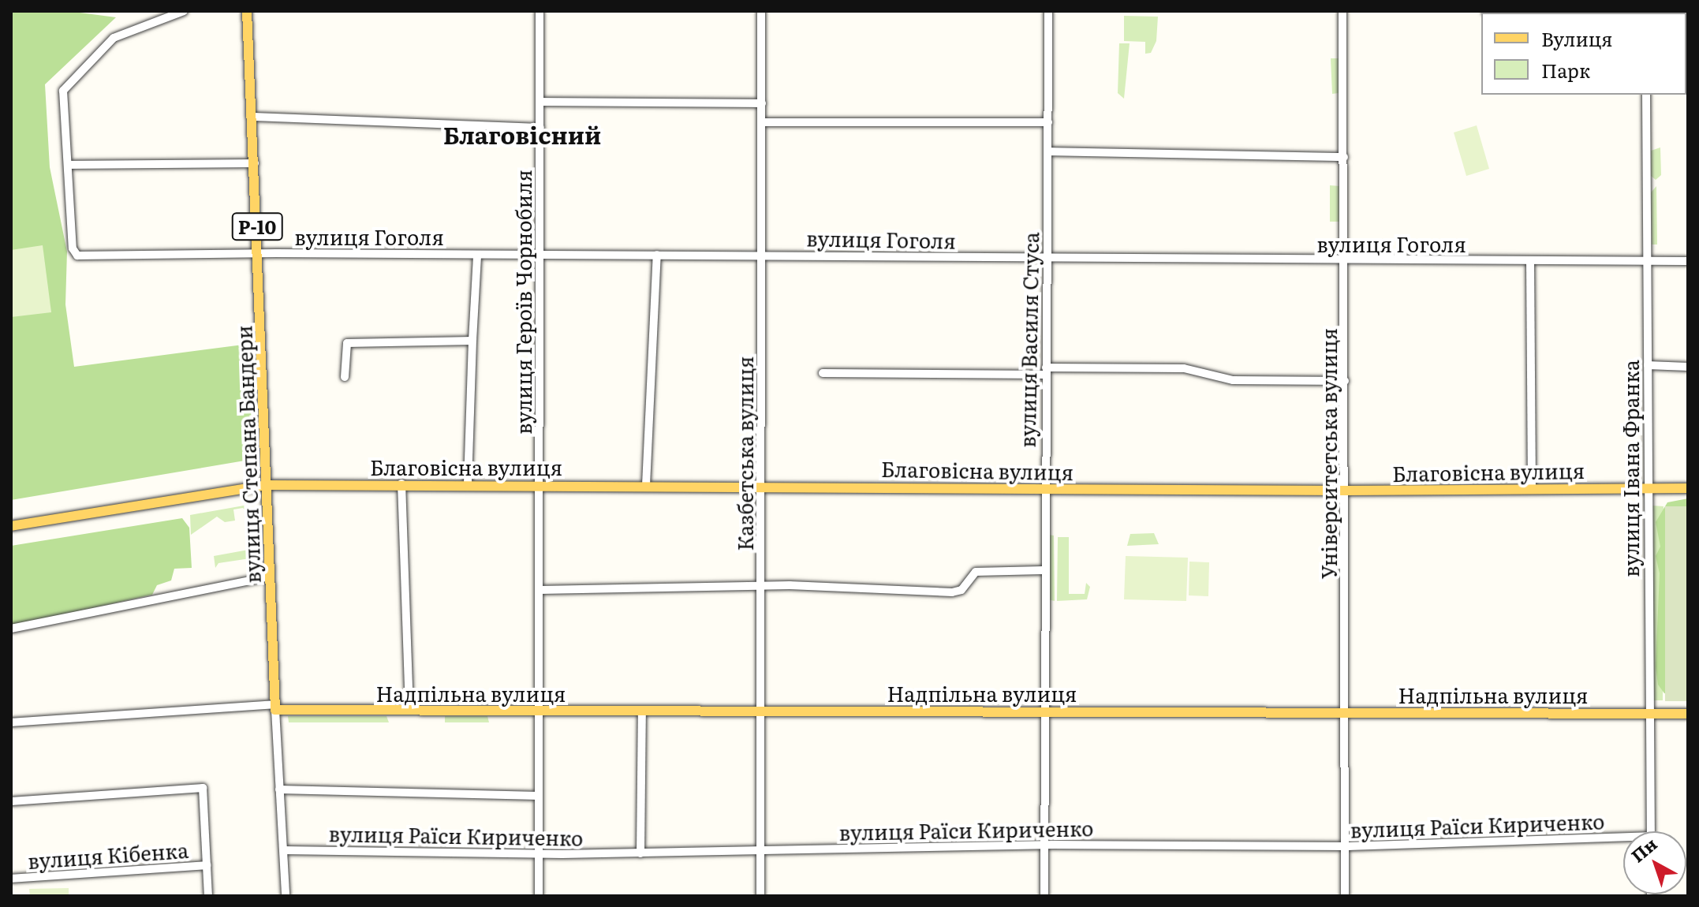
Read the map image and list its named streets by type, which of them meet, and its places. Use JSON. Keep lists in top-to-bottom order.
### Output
{
  "streets": {
    "main road": [
      "Р-10",
      "вулиця Степана Бандери",
      "Благовісна вулиця",
      "Надпільна вулиця"
    ],
    "street": [
      "вулиця Гоголя",
      "вулиця Героїв Чорнобиля",
      "вулиця Василя Стуса",
      "Казбетська вулиця",
      "Університетська вулиця",
      "вулиця Івана Франка",
      "вулиця Раїси Кириченко",
      "вулиця Кібенка"
    ]
  },
  "crossings": [
    ["вулиця Гоголя", "вулиця Героїв Чорнобиля"],
    ["вулиця Гоголя", "вулиця Василя Стуса"],
    ["вулиця Гоголя", "Казбетська вулиця"],
    ["вулиця Гоголя", "Університетська вулиця"],
    ["вулиця Гоголя", "вулиця Степана Бандери"],
    ["вулиця Гоголя", "вулиця Івана Франка"],
    ["вулиця Героїв Чорнобиля", "Благовісна вулиця"],
    ["вулиця Героїв Чорнобиля", "Надпільна вулиця"],
    ["вулиця Героїв Чорнобиля", "вулиця Раїси Кириченко"],
    ["вулиця Василя Стуса", "Благовісна вулиця"],
    ["вулиця Василя Стуса", "Надпільна вулиця"],
    ["вулиця Василя Стуса", "вулиця Раїси Кириченко"],
    ["Казбетська вулиця", "Благовісна вулиця"],
    ["Казбетська вулиця", "Надпільна вулиця"],
    ["Казбетська вулиця", "вулиця Раїси Кириченко"],
    ["Університетська вулиця", "Благовісна вулиця"],
    ["Університетська вулиця", "Надпільна вулиця"],
    ["Університетська вулиця", "вулиця Раїси Кириченко"],
    ["вулиця Степана Бандери", "Благовісна вулиця"],
    ["вулиця Степана Бандери", "Надпільна вулиця"],
    ["вулиця Степана Бандери", "вулиця Раїси Кириченко"],
    ["Благовісна вулиця", "вулиця Івана Франка"],
    ["вулиця Івана Франка", "Надпільна вулиця"]
  ],
  "districts": ["Благовісний"],
  "legend": ["Вулиця", "Парк"],
  "north": "top left"
}
